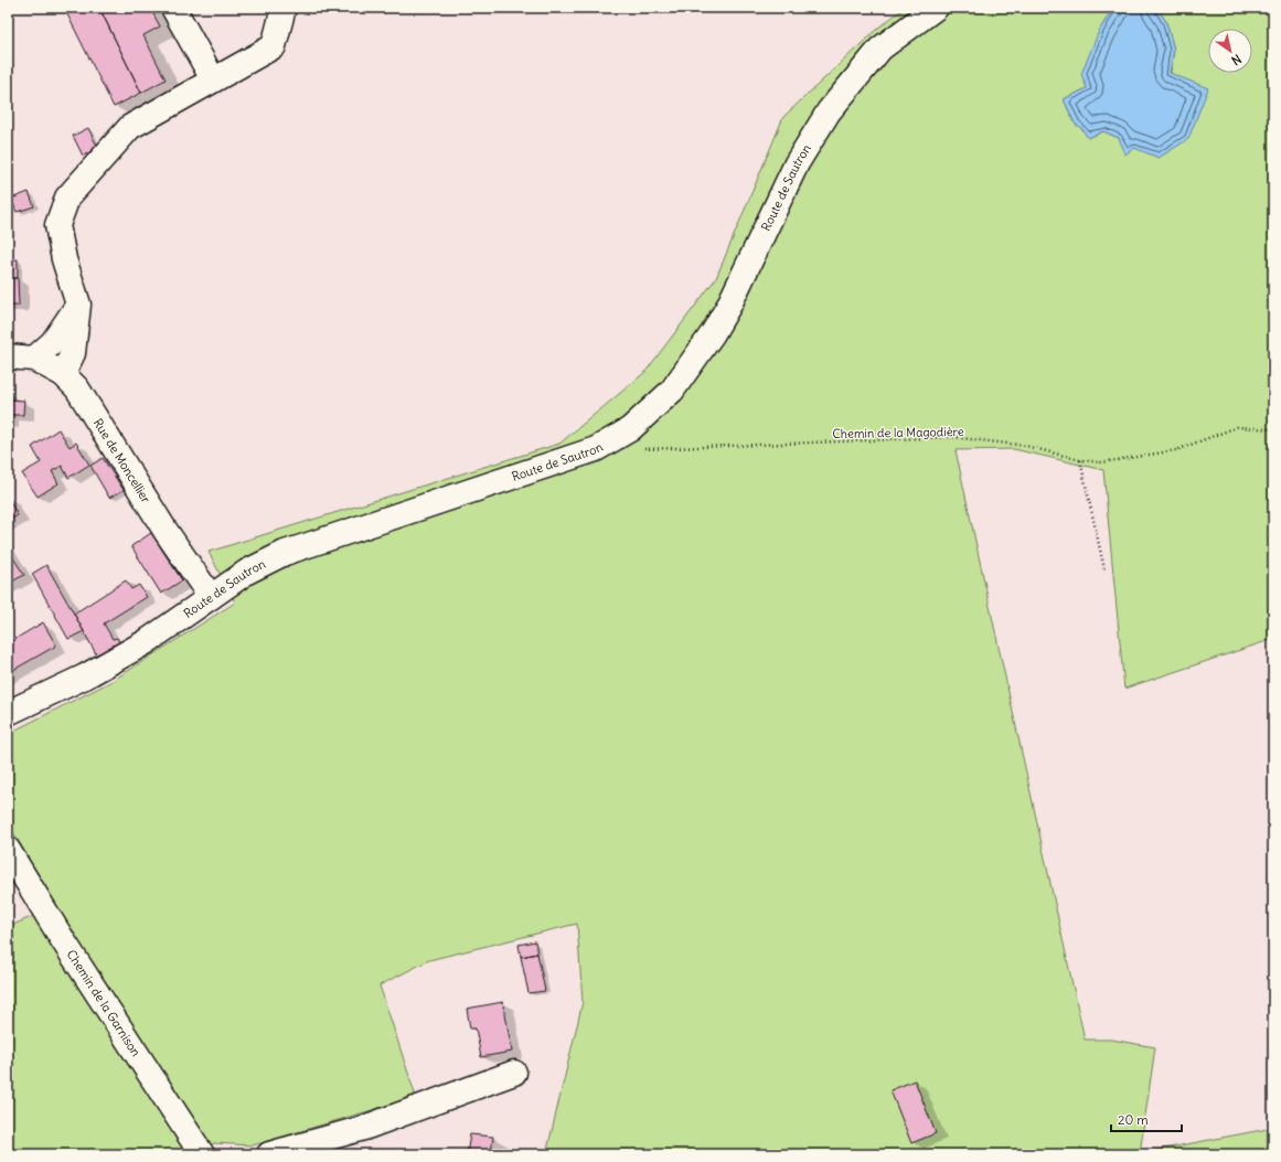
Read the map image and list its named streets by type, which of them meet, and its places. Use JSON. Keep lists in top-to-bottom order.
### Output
{
  "streets": {
    "street": ["Route de Sautron", "Rue de Moncellier", "Chemin de la Garnison"],
    "path": ["Chemin de la Magodière"]
  },
  "crossings": [
    ["Route de Sautron", "Rue de Moncellier"]
  ],
  "scale_bar": "20 m",
  "north": "bottom right"
}
